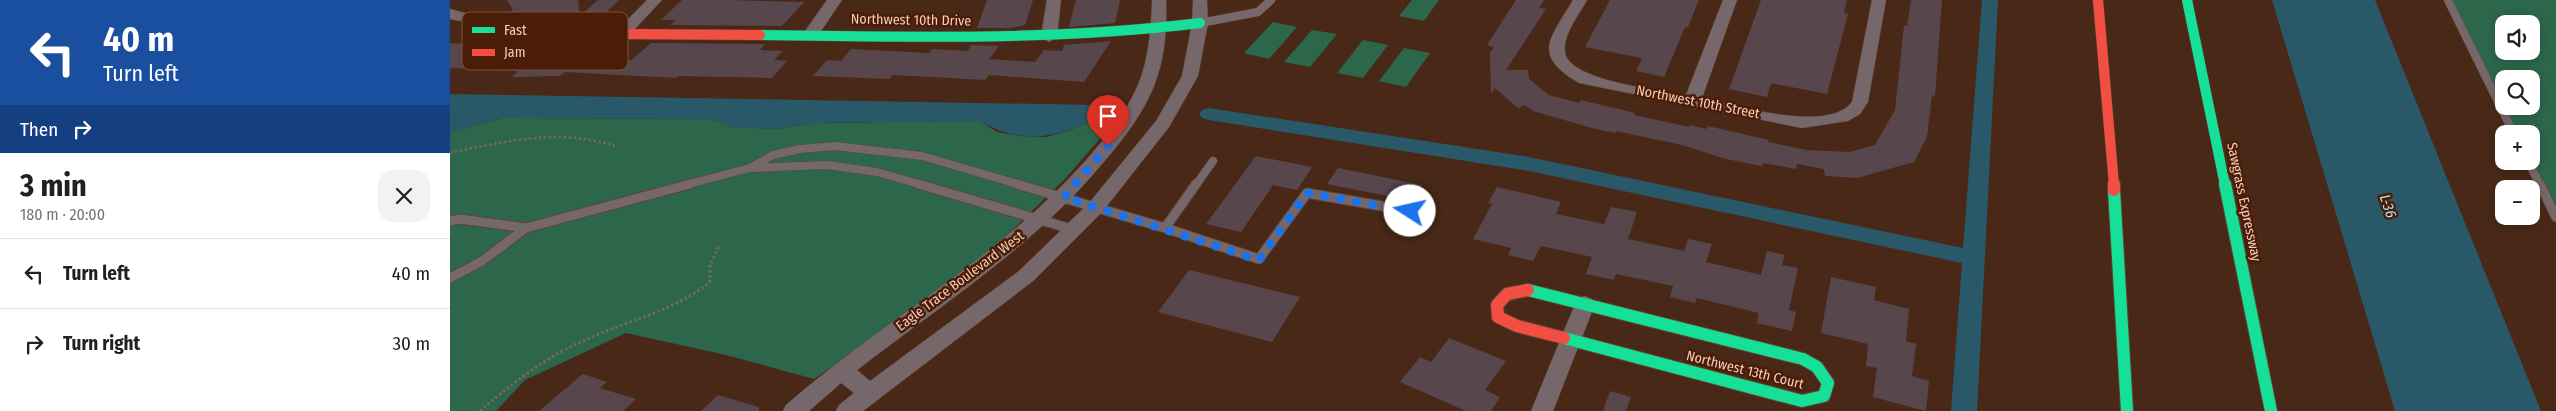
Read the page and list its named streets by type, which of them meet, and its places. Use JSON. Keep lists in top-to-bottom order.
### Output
{
  "streets": {
    "main road": ["Northwest 10th Drive", "Sawgrass Expressway", "Northwest 13th Court"],
    "street": ["Northwest 10th Street", "Eagle Trace Boulevard West"]
  },
  "crossings": [
    ["Northwest 10th Drive", "Eagle Trace Boulevard West"]
  ],
  "water": ["L-36"],
  "legend": ["Fast", "Jam"],
  "page": {
    "turn": ["40 m", "Turn left"],
    "map_buttons": ["+", "−"],
    "then": "Then",
    "heading": ["3 min", "180 m · 20:00"],
    "list": [
      {
        "name": "Turn left",
        "value": "40 m"
      },
      {
        "name": "Turn right",
        "value": "30 m"
      }
    ]
  }
}
